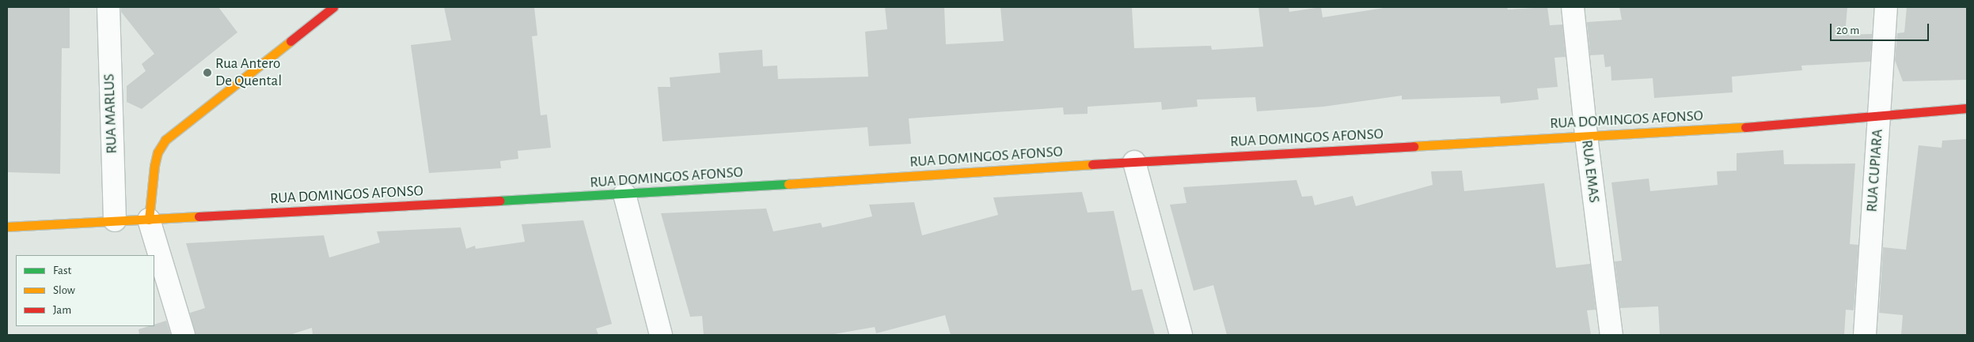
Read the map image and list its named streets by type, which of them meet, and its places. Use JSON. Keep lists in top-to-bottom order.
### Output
{
  "streets": {
    "street": [
      "RUA MARLUS",
      "RUA DOMINGOS AFONSO",
      "RUA CUPIARA",
      "RUA EMAS"
    ]
  },
  "crossings": [
    ["RUA MARLUS", "RUA DOMINGOS AFONSO"],
    ["RUA DOMINGOS AFONSO", "RUA CUPIARA"],
    ["RUA DOMINGOS AFONSO", "RUA EMAS"]
  ],
  "places": ["Rua Antero De Quental"],
  "legend": ["Fast", "Slow", "Jam"],
  "scale_bar": "20 m"
}
